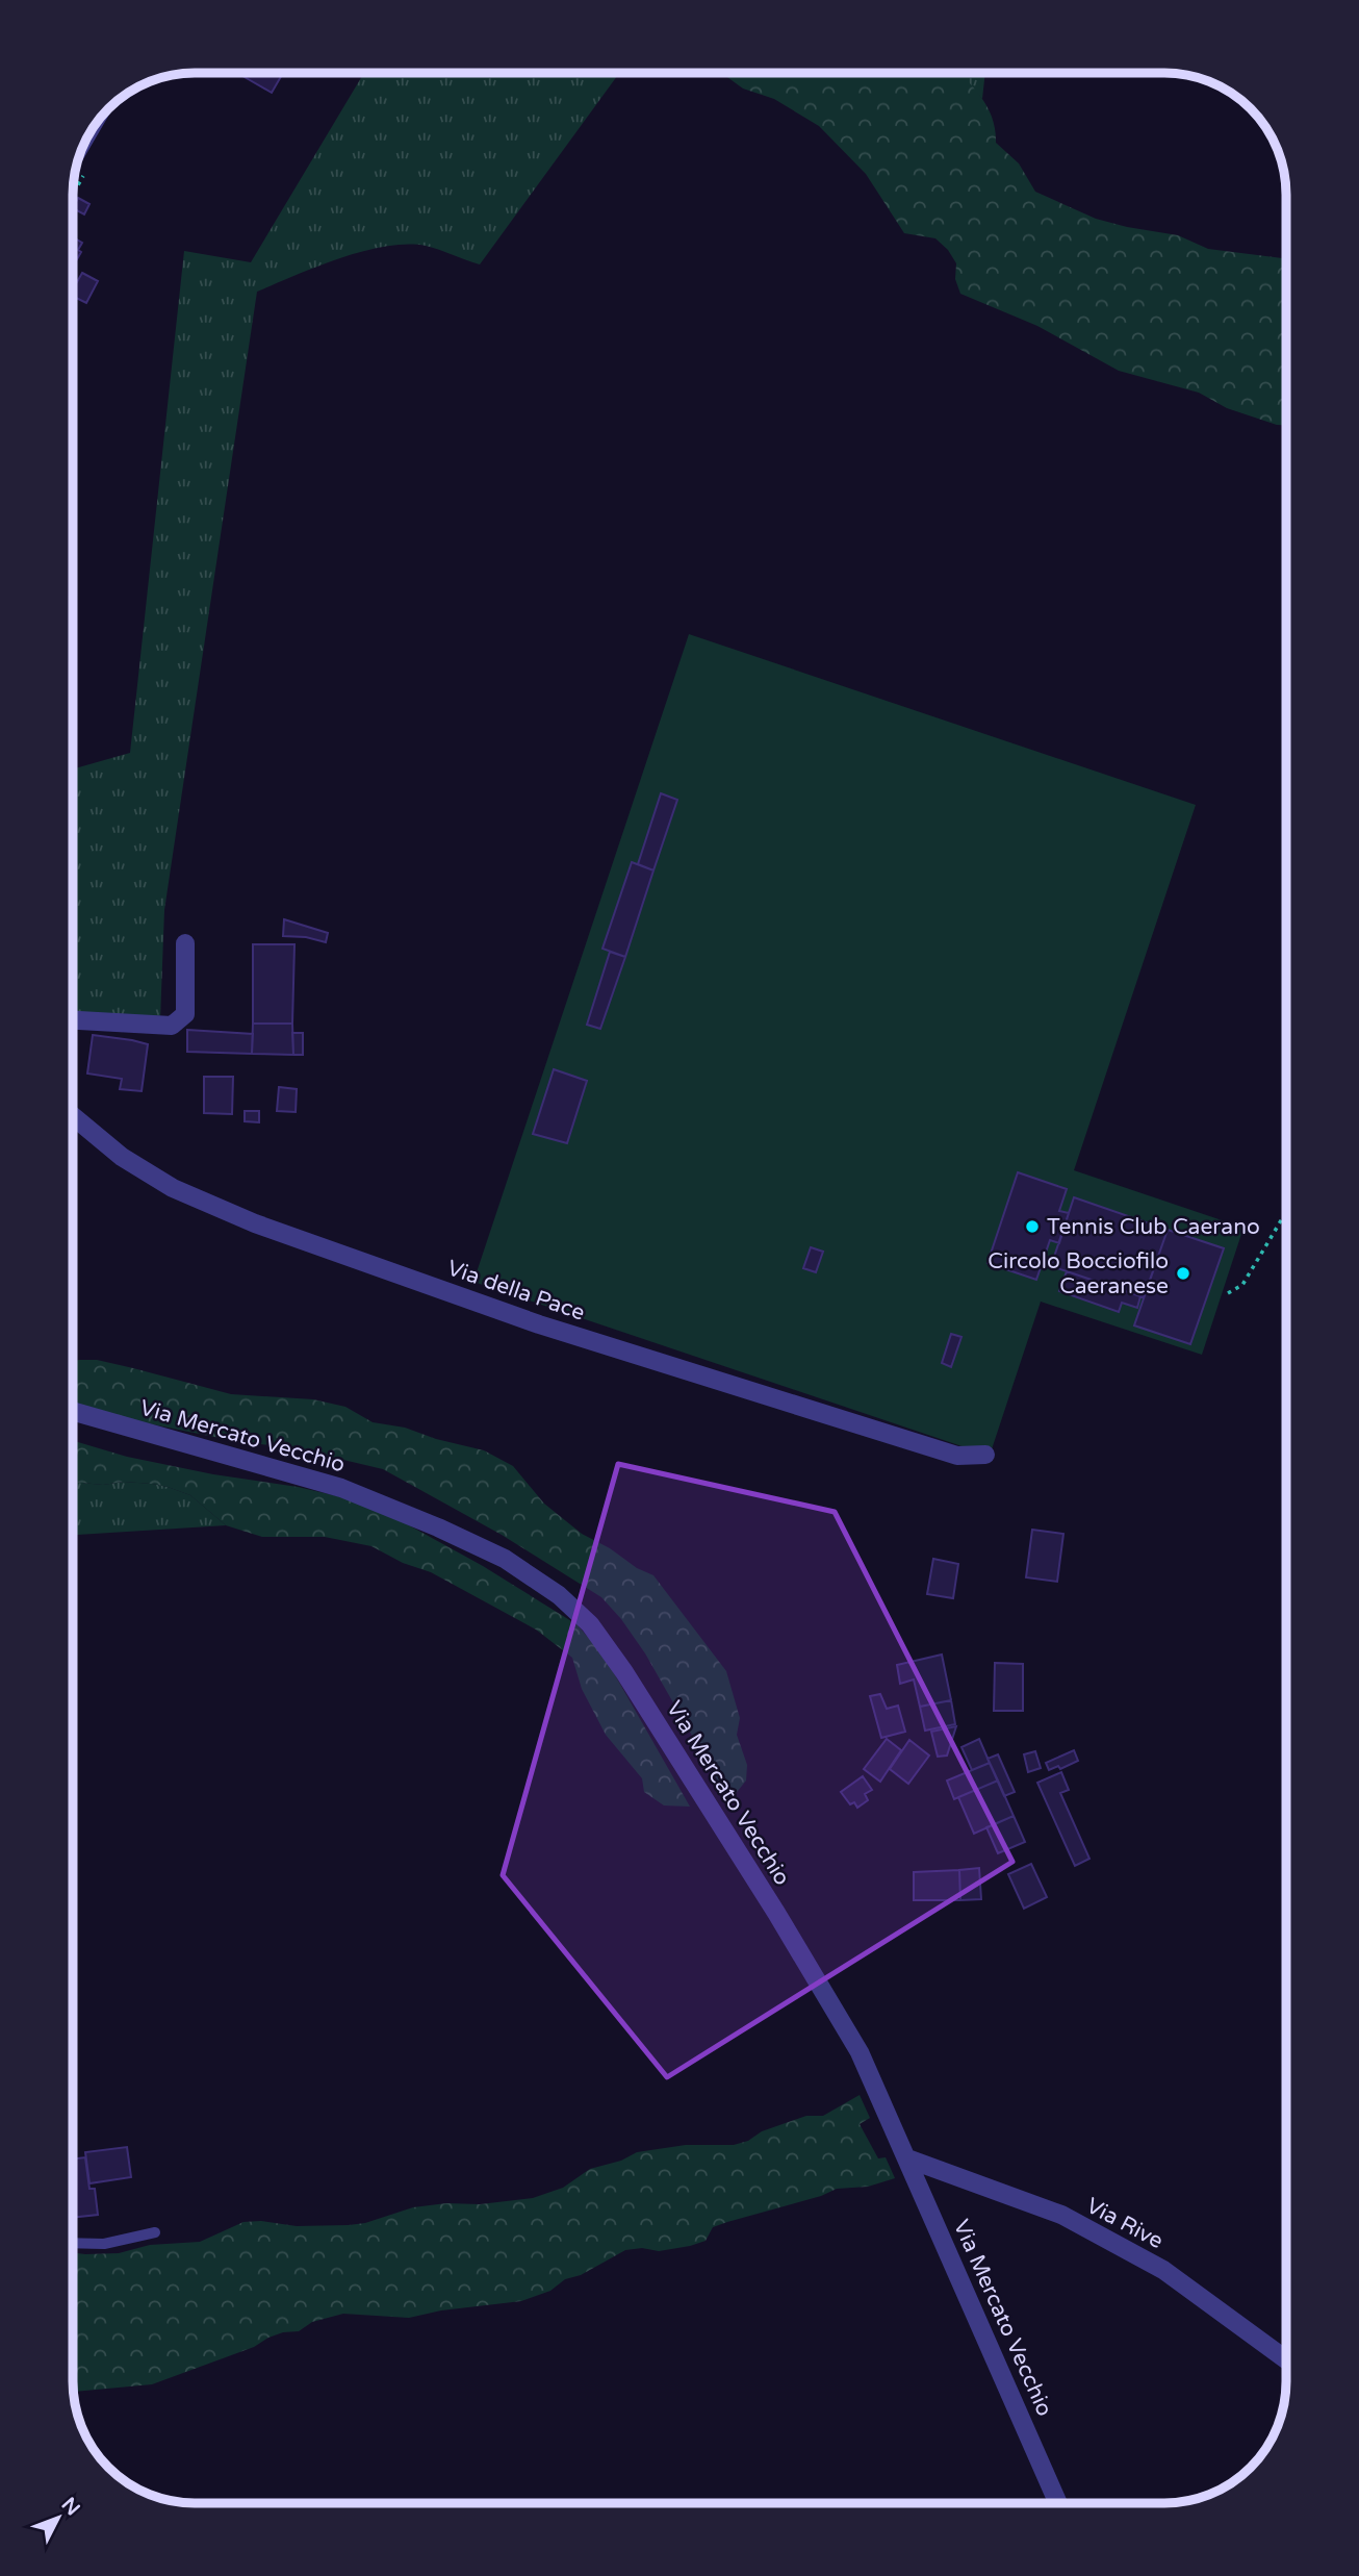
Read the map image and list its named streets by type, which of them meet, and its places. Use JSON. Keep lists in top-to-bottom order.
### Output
{
  "streets": {
    "street": ["Via della Pace", "Via Mercato Vecchio", "Via Rive"]
  },
  "crossings": [
    ["Via Mercato Vecchio", "Via Rive"]
  ],
  "places": ["Tennis Club Caerano", "Circolo Bocciofilo Caeranese"],
  "north": "top right"
}
